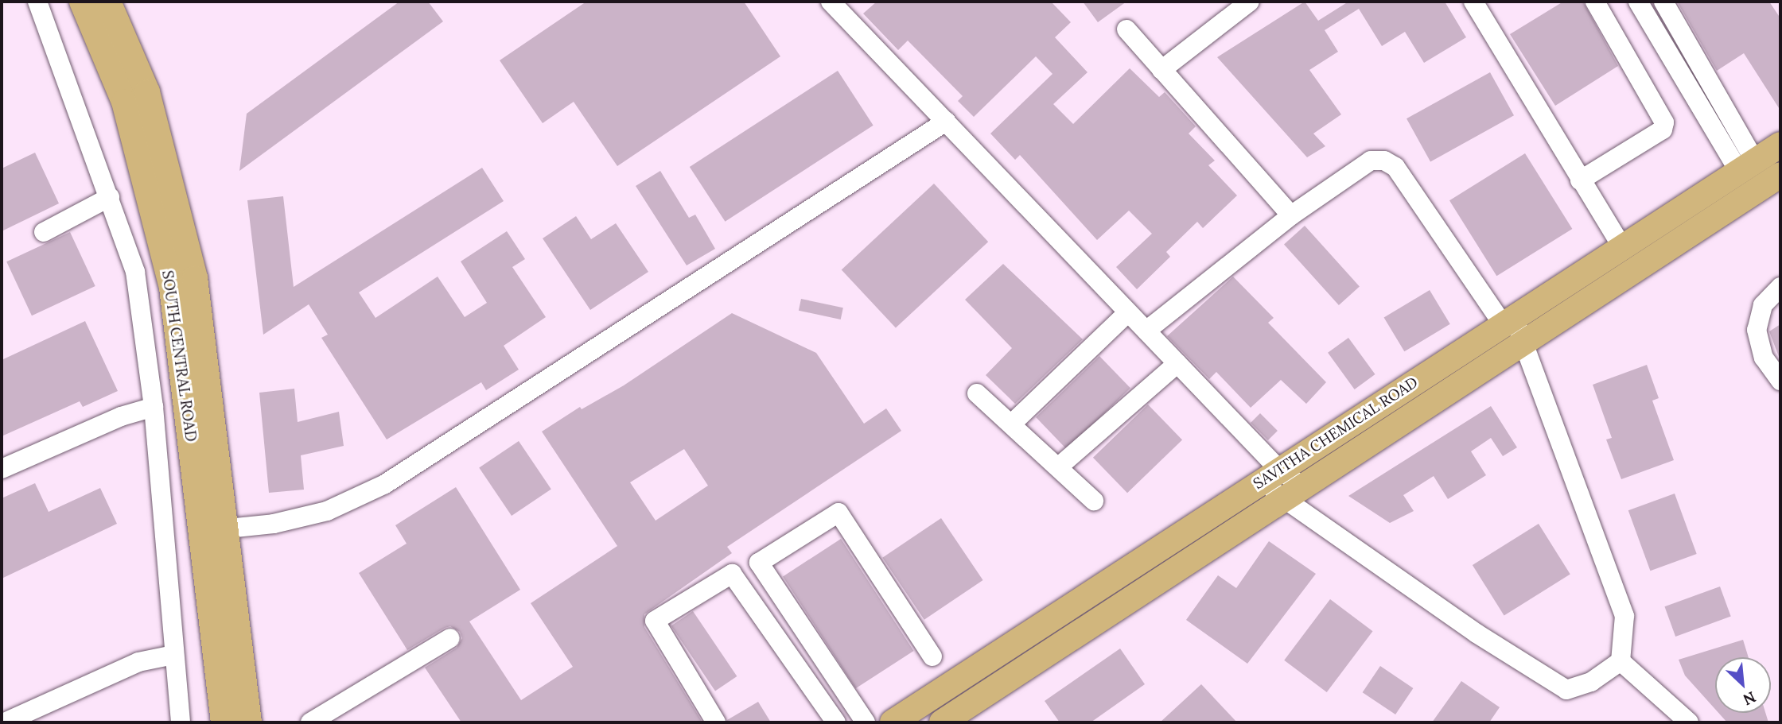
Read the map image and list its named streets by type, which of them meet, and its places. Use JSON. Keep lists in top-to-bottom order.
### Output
{
  "streets": {
    "main road": ["SOUTH CENTRAL ROAD", "SAVITHA CHEMICAL ROAD"]
  },
  "north": "bottom right"
}
